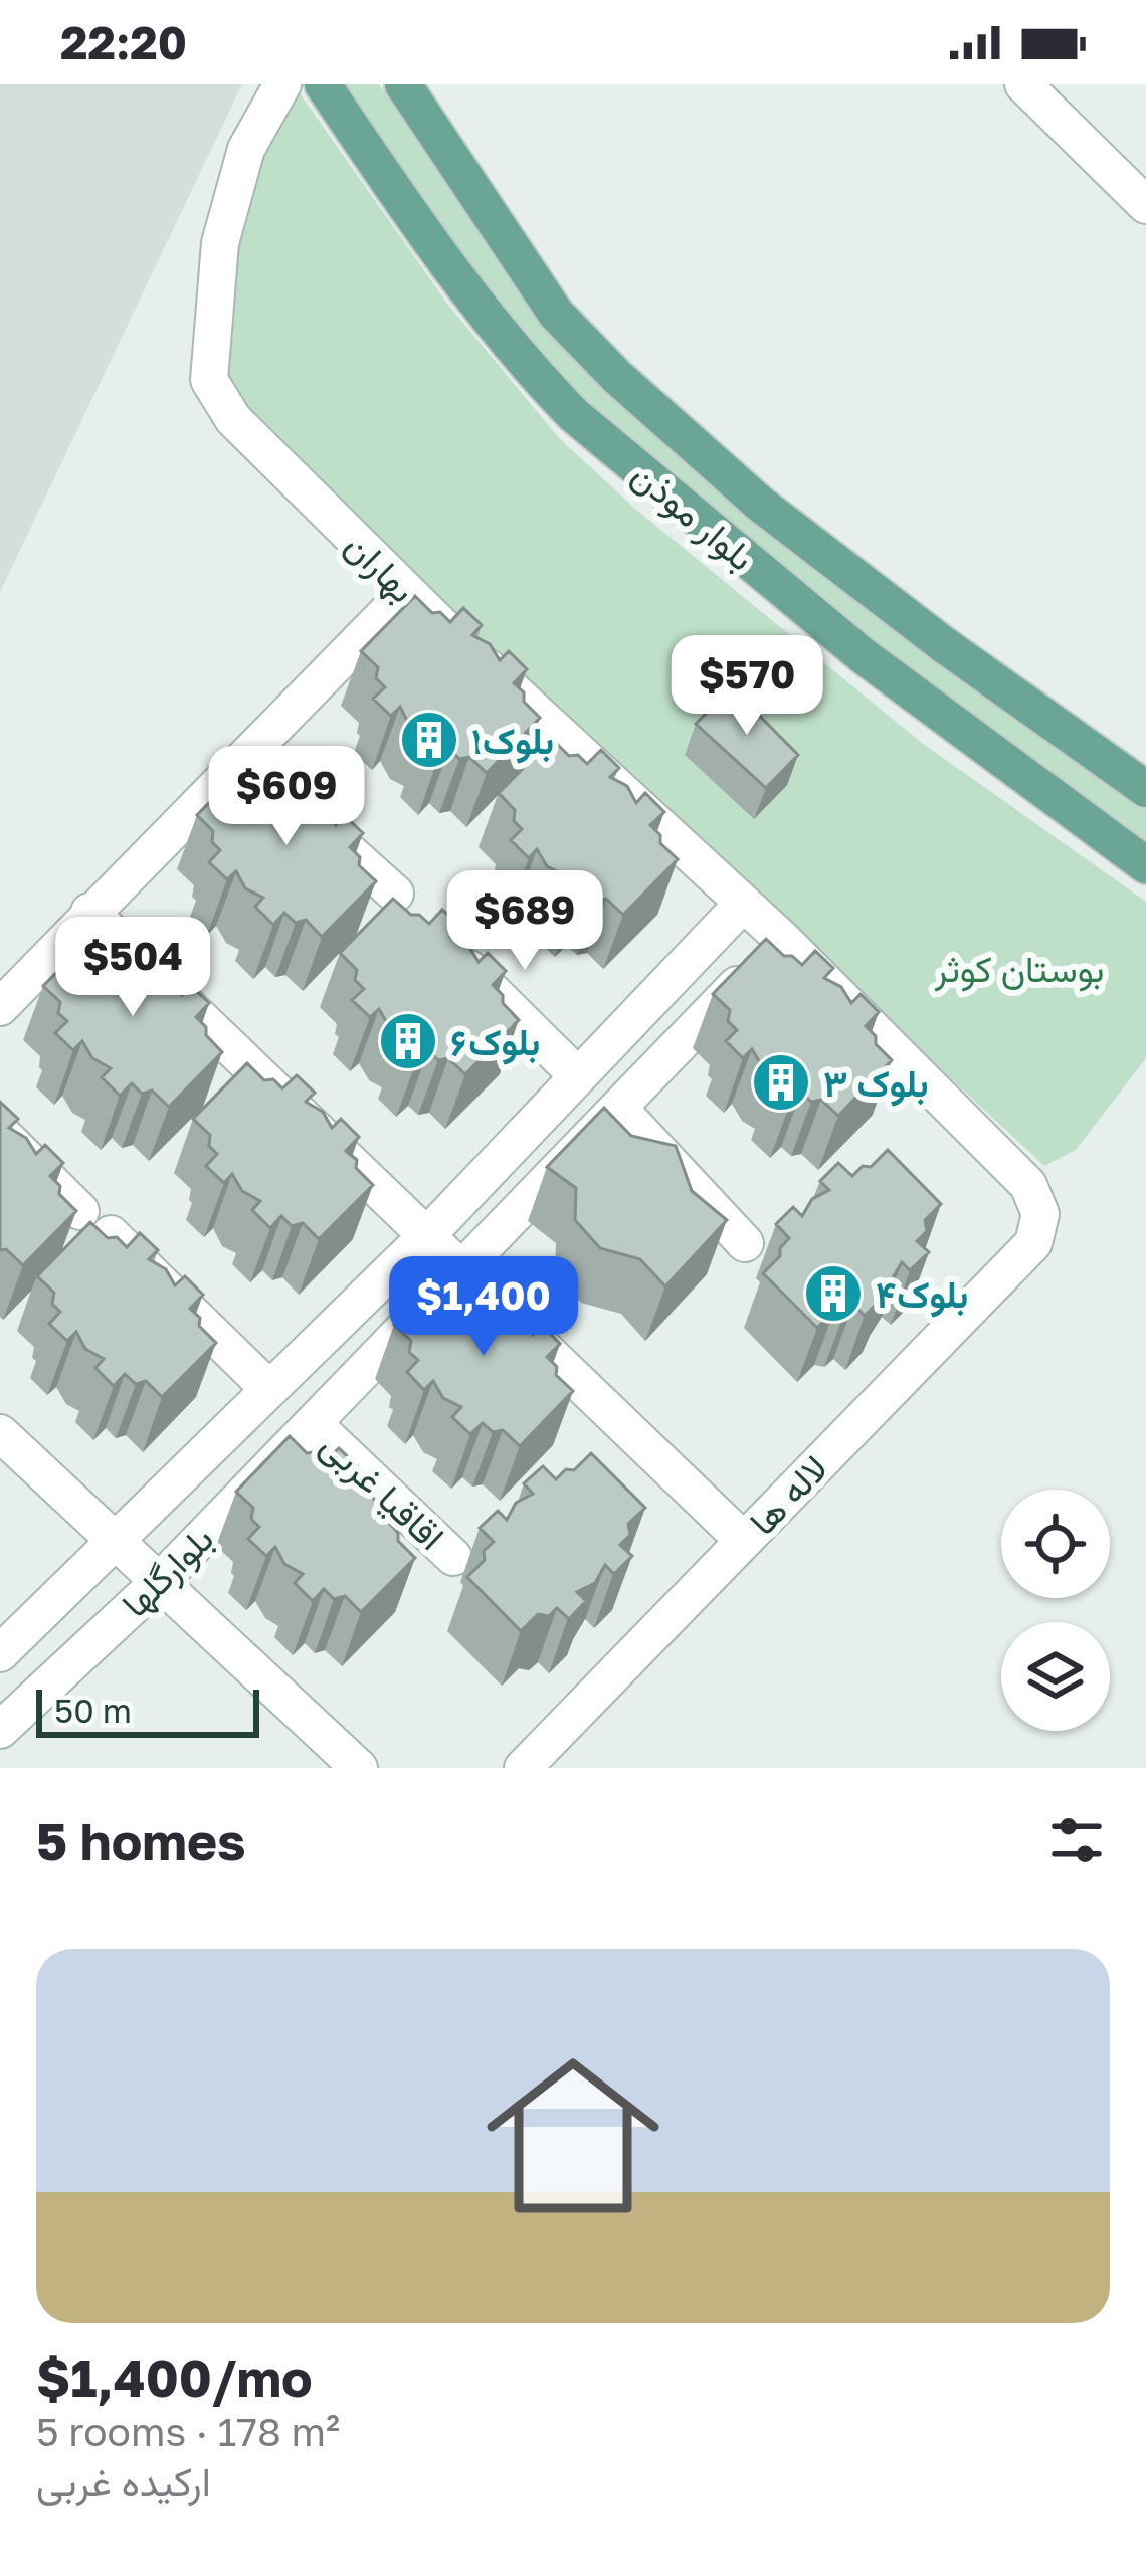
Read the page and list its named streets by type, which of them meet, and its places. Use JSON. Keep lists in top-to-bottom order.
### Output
{
  "streets": {
    "main road": ["بلوار موذن"],
    "street": [
      "بهاران",
      "اقاقیا غربی",
      "لاله ها",
      "بلوارگلها"
    ]
  },
  "crossings": [
    ["بهاران", "لاله ها"],
    ["بهاران", "بلوارگلها"],
    ["اقاقیا غربی", "بلوارگلها"]
  ],
  "parks": ["بوستان کوثر"],
  "places": {
    "building": [
      "بلوک۱",
      "بلوک۶",
      "بلوک ۳",
      "بلوک۴"
    ]
  },
  "scale_bar": "50 m",
  "page": {
    "status": "22:20",
    "price": [
      "$570",
      "$609",
      "$689",
      "$504",
      "$1,400"
    ],
    "scale": "50 m",
    "heading": "5 homes",
    "list": [
      {
        "name": "$1,400/mo",
        "note": "5 rooms · 178 m² · ارکیده غربی"
      }
    ]
  }
}
